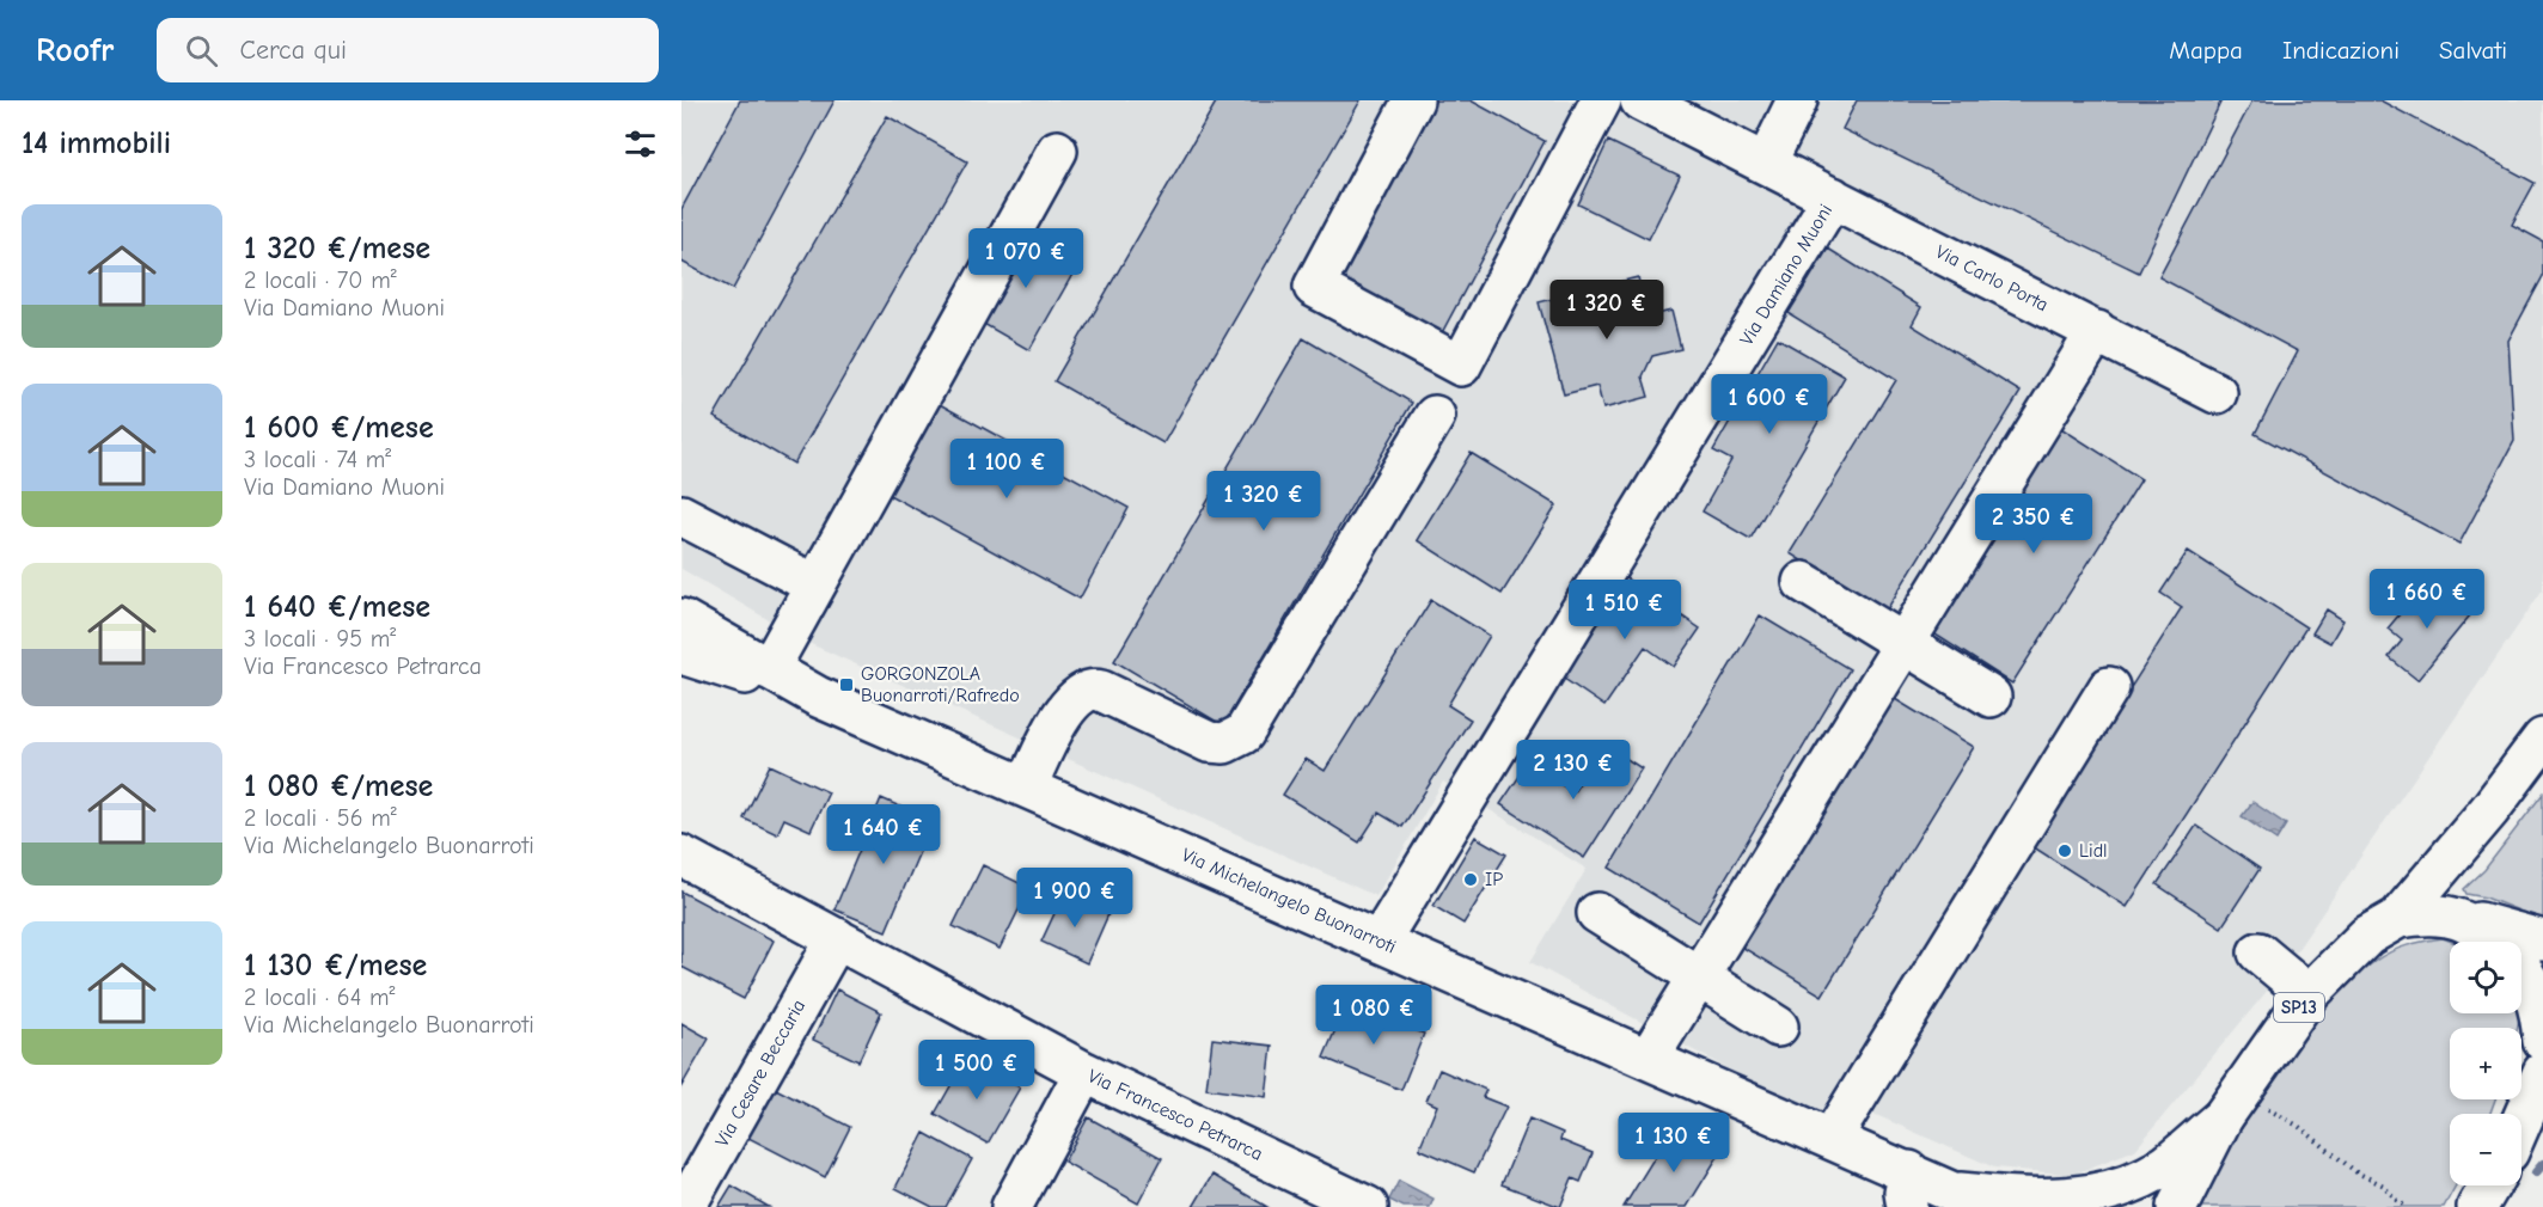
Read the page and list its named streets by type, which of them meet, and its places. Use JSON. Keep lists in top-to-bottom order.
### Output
{
  "streets": {
    "street": [
      "Via Damiano Muoni",
      "Via Carlo Porta",
      "Via Michelangelo Buonarroti",
      "SP13",
      "Via Cesare Beccaria",
      "Via Francesco Petrarca"
    ]
  },
  "crossings": [
    ["Via Damiano Muoni", "Via Carlo Porta"],
    ["Via Damiano Muoni", "Via Michelangelo Buonarroti"],
    ["Via Michelangelo Buonarroti", "SP13"],
    ["Via Cesare Beccaria", "Via Francesco Petrarca"]
  ],
  "places": {
    "transit": ["GORGONZOLA Buonarroti/Rafredo"],
    "other": ["Lidl", "IP"]
  },
  "page": {
    "header": "Roofr",
    "search": "Cerca qui",
    "nav": ["Mappa", "Indicazioni", "Salvati"],
    "heading": "14 immobili",
    "list": [
      {
        "name": "1 320 €/mese",
        "note": "2 locali · 70 m² · Via Damiano Muoni"
      },
      {
        "name": "1 600 €/mese",
        "note": "3 locali · 74 m² · Via Damiano Muoni"
      },
      {
        "name": "1 640 €/mese",
        "note": "3 locali · 95 m² · Via Francesco Petrarca"
      },
      {
        "name": "1 080 €/mese",
        "note": "2 locali · 56 m² · Via Michelangelo Buonarroti"
      },
      {
        "name": "1 130 €/mese",
        "note": "2 locali · 64 m² · Via Michelangelo Buonarroti"
      }
    ],
    "price": [
      "1 070 €",
      "1 320 €",
      "1 600 €",
      "1 100 €",
      "1 320 €",
      "2 350 €",
      "1 660 €",
      "1 510 €",
      "2 130 €",
      "1 640 €",
      "1 900 €",
      "1 080 €",
      "1 500 €",
      "1 130 €"
    ],
    "map_buttons": ["+", "−"]
  }
}
